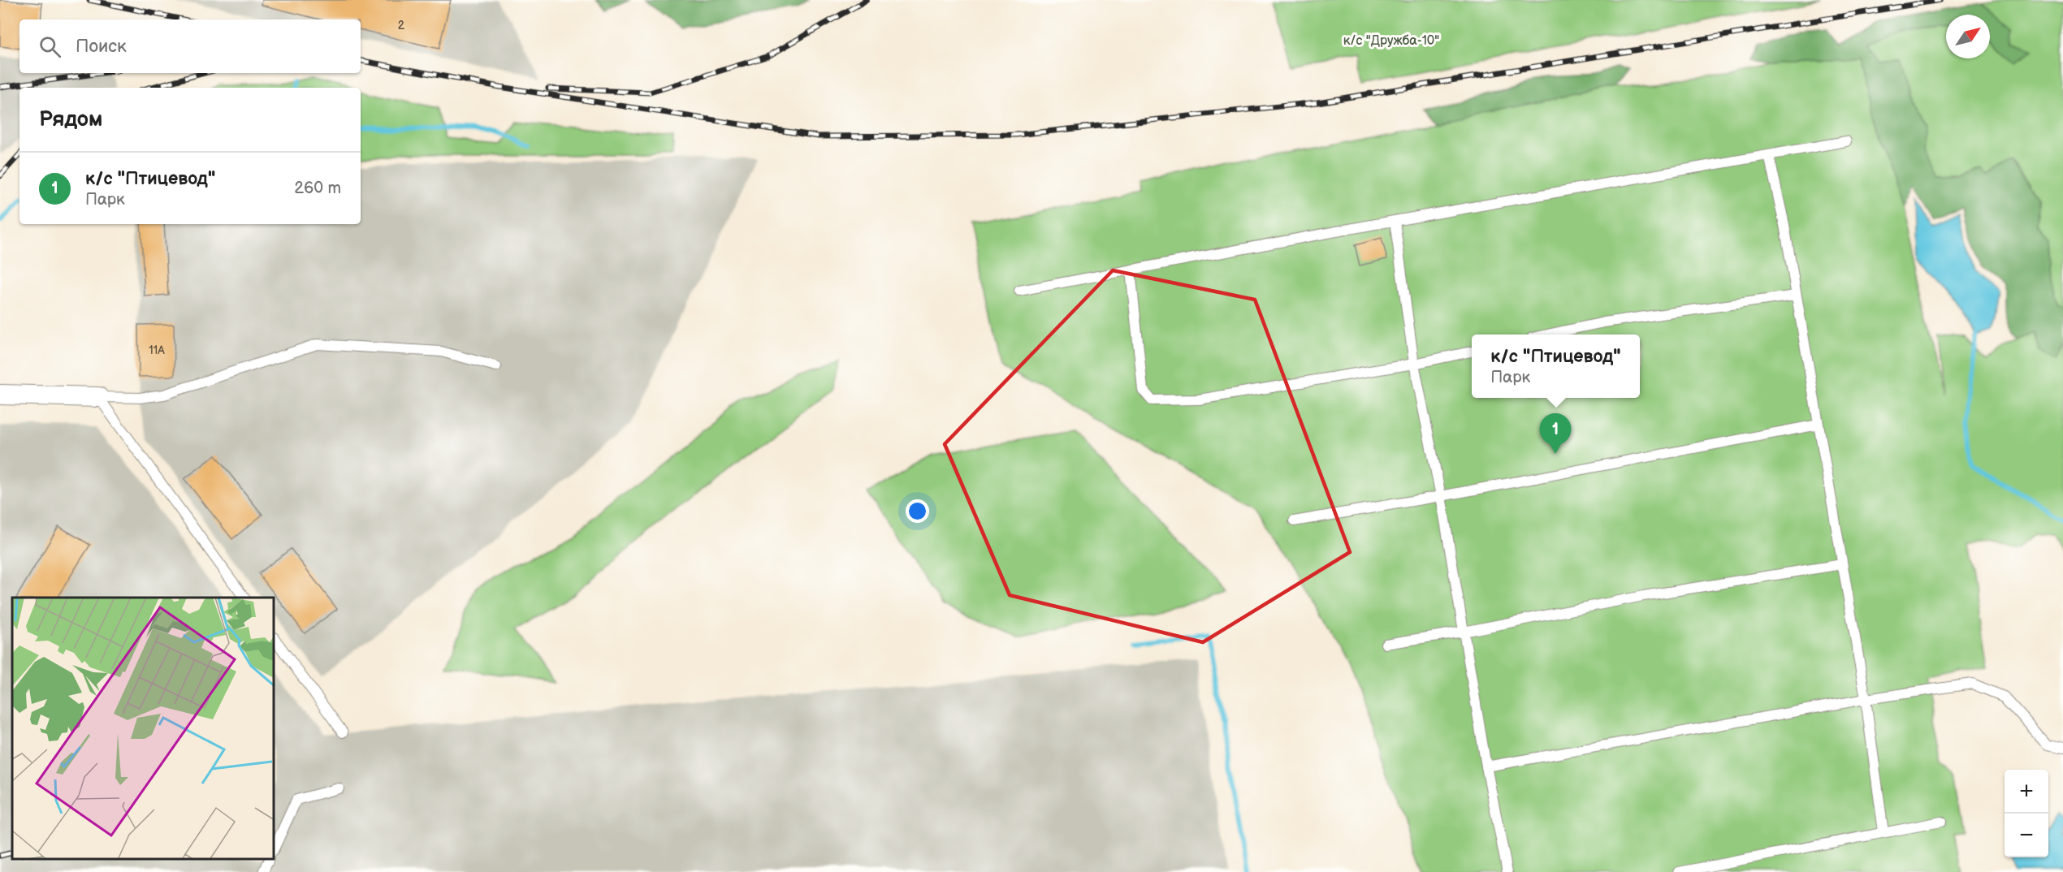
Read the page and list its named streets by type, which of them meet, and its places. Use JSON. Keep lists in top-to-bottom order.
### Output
{
  "parks": ["к/с \"Дружба-10\""],
  "house_numbers": ["2", "11А"],
  "north": "top right",
  "page": {
    "search": "Поиск",
    "heading": "Рядом",
    "list": [
      {
        "mark": "1",
        "name": "к/с \"Птицевод\"",
        "note": "Парк",
        "value": "260 m"
      }
    ],
    "popup": ["к/с \"Птицевод\"", "Парк"],
    "pins": "1",
    "map_buttons": ["+", "−"]
  }
}
